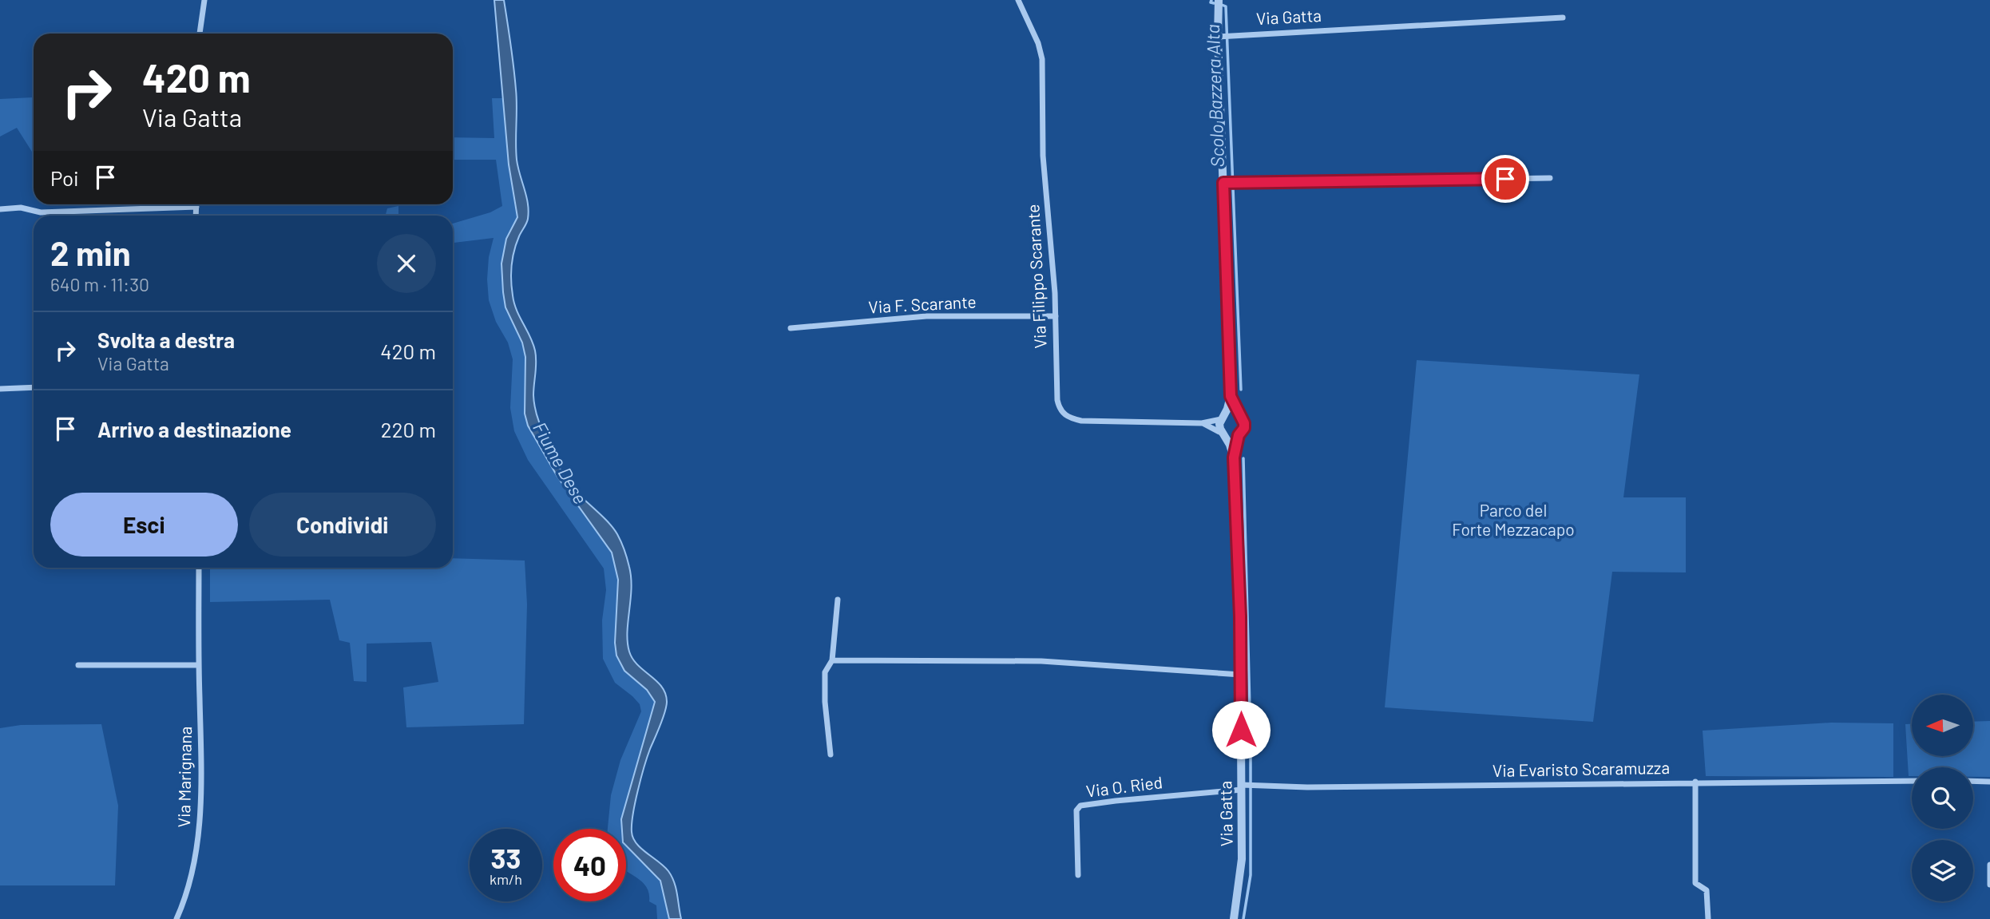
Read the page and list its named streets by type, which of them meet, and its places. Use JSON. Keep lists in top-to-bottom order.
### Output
{
  "streets": {
    "street": [
      "Via Gatta",
      "Via Filippo Scarante",
      "Via F. Scarante",
      "Via Evaristo Scaramuzza",
      "Via Marignana",
      "Via O. Ried"
    ]
  },
  "crossings": [
    ["Via Gatta", "Via Filippo Scarante"],
    ["Via Gatta", "Via Evaristo Scaramuzza"],
    ["Via Gatta", "Via O. Ried"],
    ["Via Filippo Scarante", "Via F. Scarante"],
    ["Via Evaristo Scaramuzza", "Via O. Ried"]
  ],
  "water": ["Scolo Bazzera Alta", "Fiume Dese"],
  "parks": ["Parco del Forte Mezzacapo"],
  "north": "left",
  "page": {
    "turn": ["420 m", "Via Gatta"],
    "then": "Poi",
    "heading": ["2 min", "640 m · 11:30"],
    "list": [
      {
        "name": "Svolta a destra",
        "note": "Via Gatta",
        "value": "420 m"
      },
      {
        "name": "Arrivo a destinazione",
        "value": "220 m"
      }
    ],
    "buttons": ["Esci", "Condividi"],
    "speed": "33 km/h",
    "limit": "40"
  }
}
